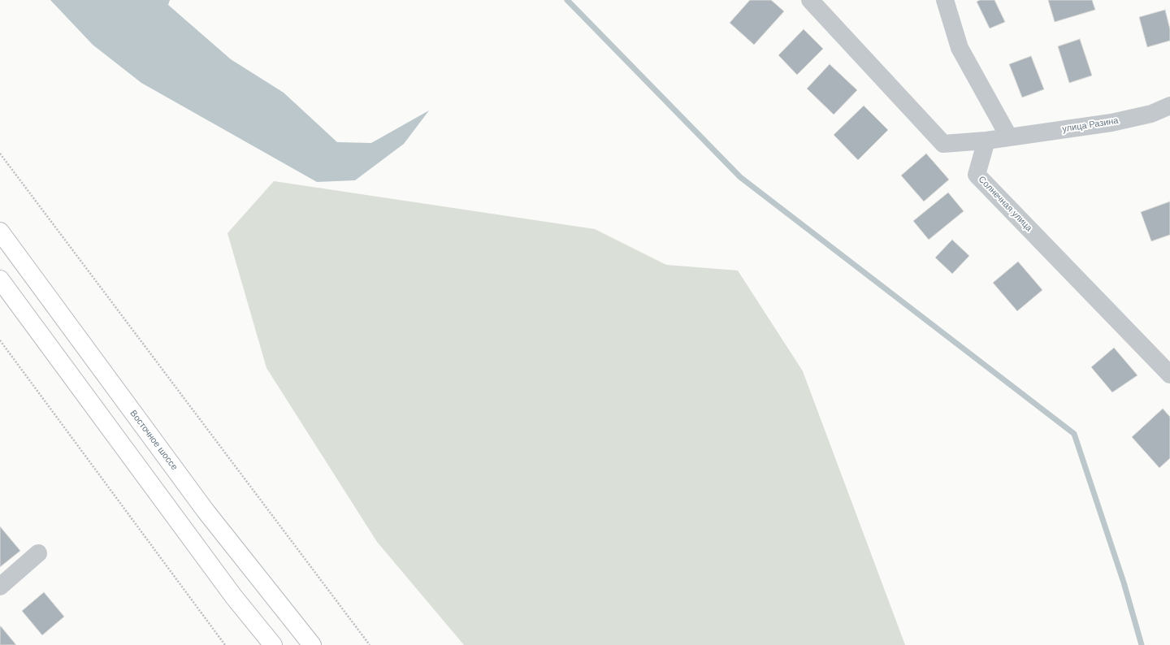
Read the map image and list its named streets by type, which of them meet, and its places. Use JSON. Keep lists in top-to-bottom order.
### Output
{
  "streets": {
    "highway": ["Восточное шоссе"],
    "street": ["улица Разина", "Солнечная улица"]
  },
  "crossings": [
    ["улица Разина", "Солнечная улица"]
  ]
}
